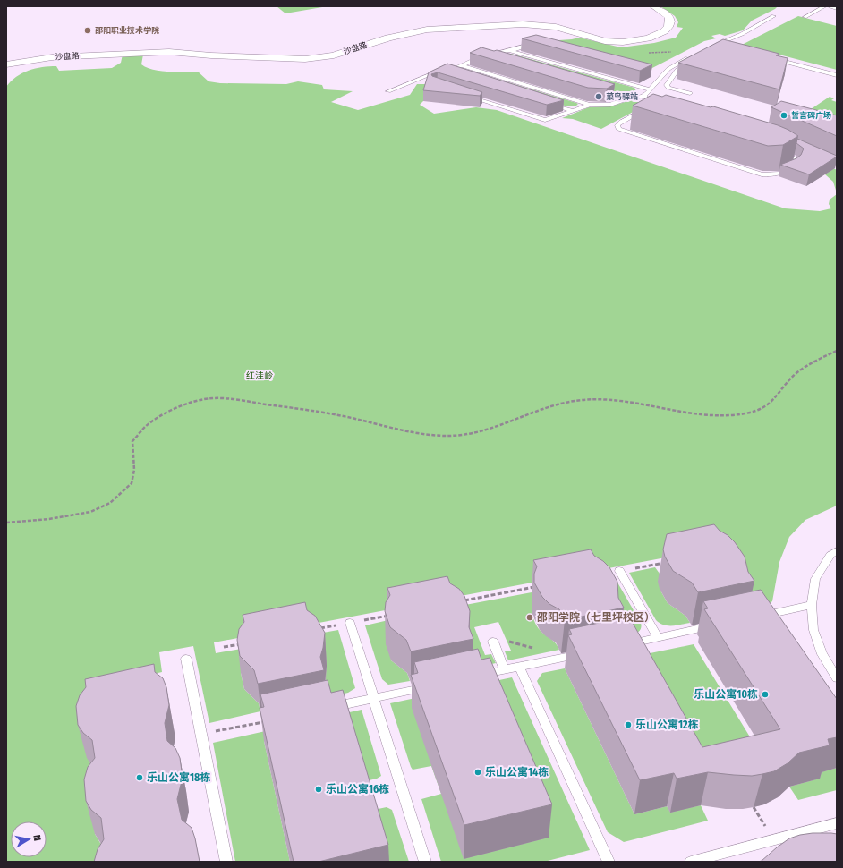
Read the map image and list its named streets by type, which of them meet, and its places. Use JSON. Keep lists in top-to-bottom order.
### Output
{
  "streets": {
    "street": ["沙盘路"]
  },
  "parks": ["红洼岭"],
  "places": [
    "邵阳职业技术学院",
    "菜鸟驿站",
    "誓言碑广场",
    "邵阳学院（七里坪校区）",
    "乐山公寓10栋",
    "乐山公寓12栋",
    "乐山公寓14栋",
    "乐山公寓18栋",
    "乐山公寓16栋"
  ],
  "north": "right"
}
